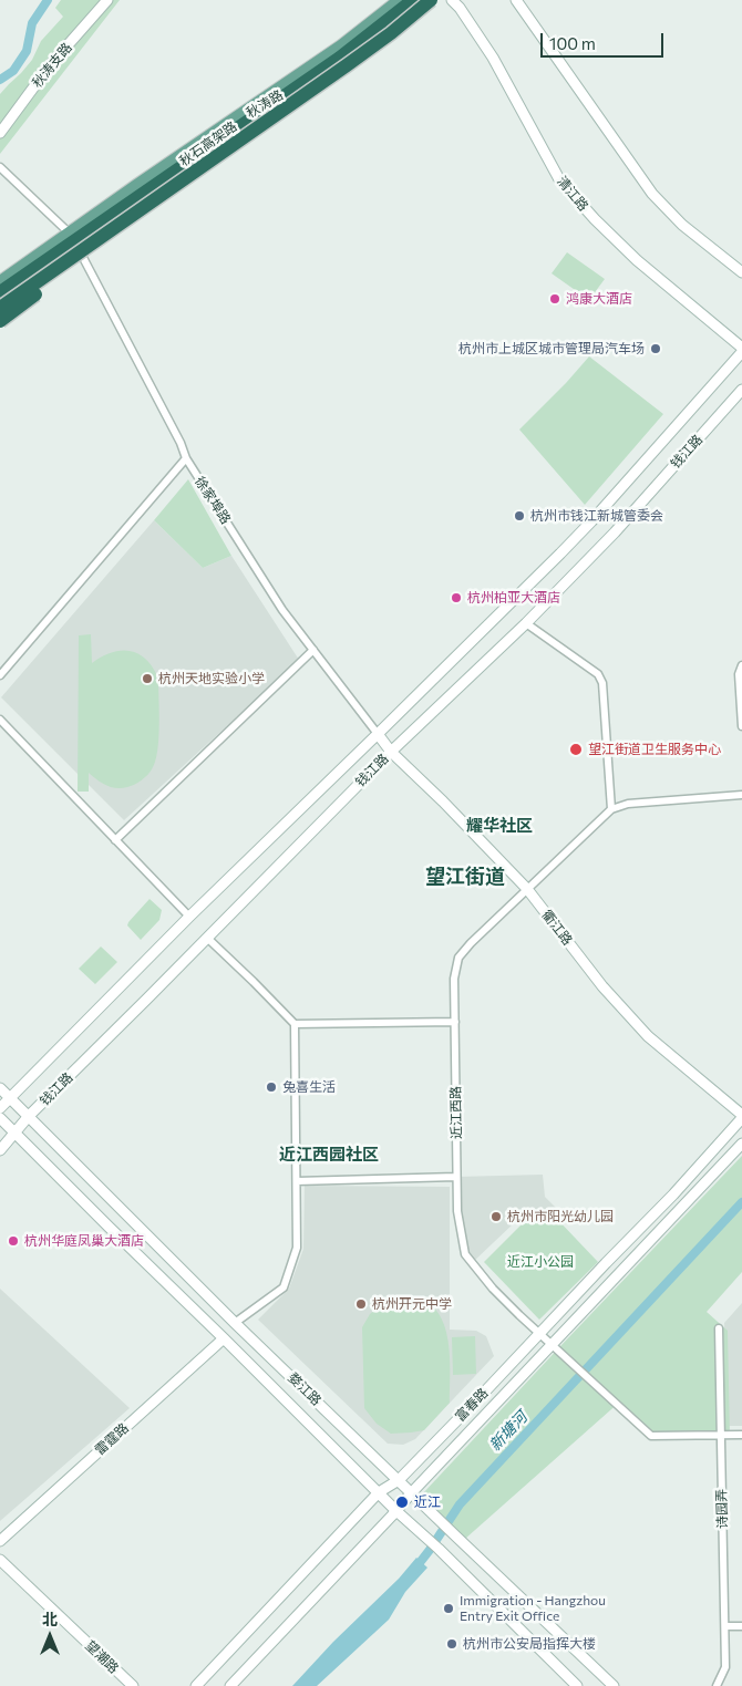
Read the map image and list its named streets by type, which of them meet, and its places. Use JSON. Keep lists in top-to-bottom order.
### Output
{
  "streets": {
    "highway": ["秋石高架路"],
    "main road": [
      "秋涛支路",
      "秋涛路",
      "清江路",
      "钱江路",
      "衢江路",
      "婺江路",
      "富春路",
      "雷霆路",
      "望潮路"
    ],
    "street": ["徐家埠路", "近江西路", "诗园弄"]
  },
  "crossings": [
    ["秋涛路", "秋石高架路"],
    ["秋涛路", "徐家埠路"],
    ["钱江路", "徐家埠路"],
    ["钱江路", "衢江路"],
    ["钱江路", "婺江路"],
    ["徐家埠路", "衢江路"],
    ["衢江路", "近江西路"],
    ["衢江路", "富春路"],
    ["近江西路", "富春路"],
    ["近江西路", "诗园弄"],
    ["婺江路", "富春路"],
    ["婺江路", "雷霆路"]
  ],
  "districts": ["耀华社区", "望江街道", "近江西园社区"],
  "water": ["新塘河"],
  "parks": ["近江小公园"],
  "places": [
    "鸿康大酒店",
    "杭州市上城区城市管理局汽车场",
    "杭州市钱江新城管委会",
    "杭州柏亚大酒店",
    "杭州天地实验小学",
    "望江街道卫生服务中心",
    "兔喜生活",
    "杭州市阳光幼儿园",
    "杭州华庭凤巢大酒店",
    "杭州开元中学",
    "近江",
    "Immigration - Hangzhou Entry Exit Office",
    "杭州市公安局指挥大楼"
  ],
  "scale_bar": "100 m",
  "north": "top"
}
